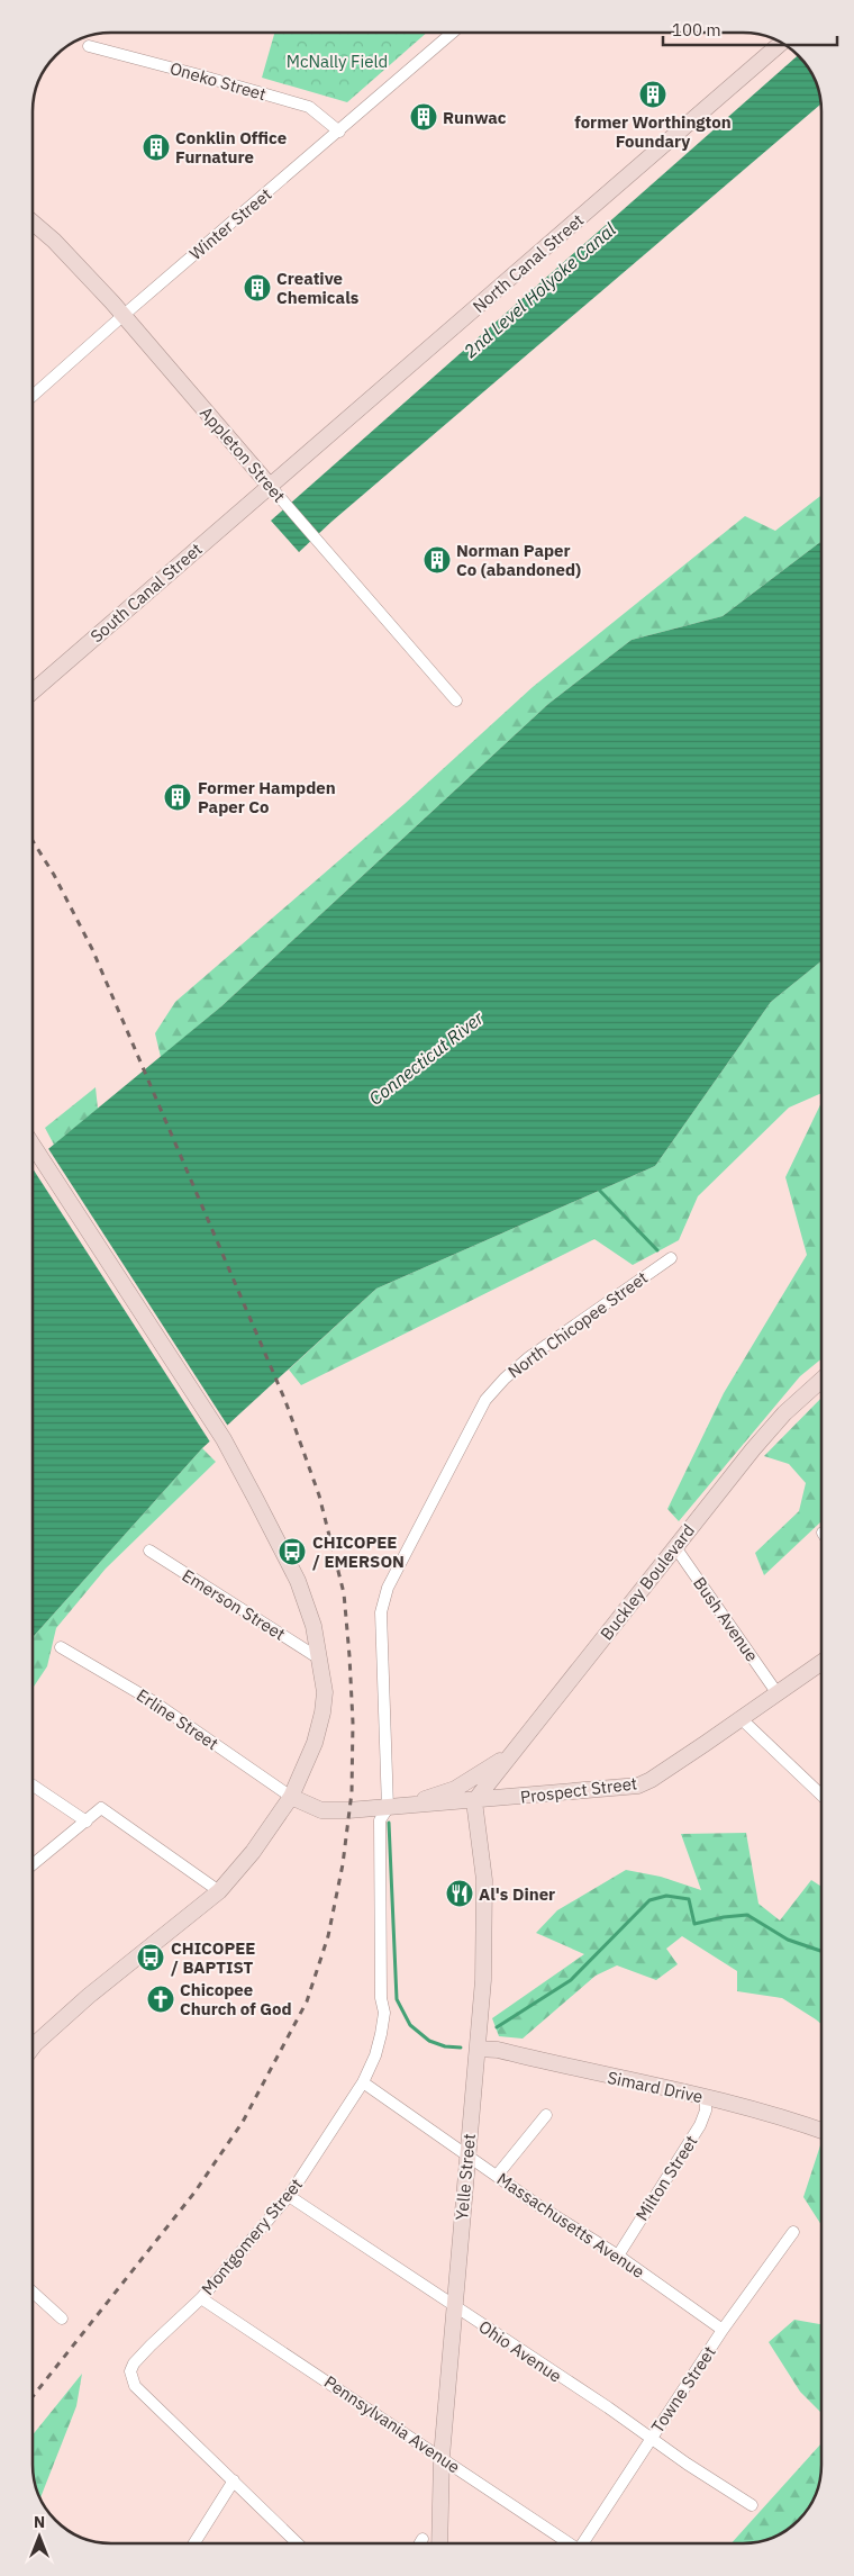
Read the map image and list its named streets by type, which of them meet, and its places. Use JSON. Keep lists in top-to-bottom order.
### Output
{
  "streets": {
    "main road": [
      "North Canal Street",
      "Appleton Street",
      "South Canal Street",
      "Buckley Boulevard",
      "Prospect Street",
      "Simard Drive",
      "Yelle Street"
    ],
    "street": [
      "Oneko Street",
      "Winter Street",
      "North Chicopee Street",
      "Emerson Street",
      "Bush Avenue",
      "Erline Street",
      "Milton Street",
      "Massachusetts Avenue",
      "Montgomery Street",
      "Ohio Avenue",
      "Towne Street",
      "Pennsylvania Avenue"
    ]
  },
  "crossings": [
    ["Oneko Street", "Winter Street"],
    ["Winter Street", "Appleton Street"],
    ["North Canal Street", "Appleton Street"],
    ["North Canal Street", "South Canal Street"],
    ["Appleton Street", "South Canal Street"],
    ["North Chicopee Street", "Prospect Street"],
    ["North Chicopee Street", "Montgomery Street"],
    ["Buckley Boulevard", "Bush Avenue"],
    ["Buckley Boulevard", "Prospect Street"],
    ["Buckley Boulevard", "Yelle Street"],
    ["Bush Avenue", "Prospect Street"],
    ["Erline Street", "Prospect Street"],
    ["Prospect Street", "Yelle Street"],
    ["Prospect Street", "Montgomery Street"],
    ["Simard Drive", "Yelle Street"],
    ["Simard Drive", "Milton Street"],
    ["Yelle Street", "Massachusetts Avenue"],
    ["Yelle Street", "Ohio Avenue"],
    ["Yelle Street", "Pennsylvania Avenue"],
    ["Milton Street", "Massachusetts Avenue"],
    ["Massachusetts Avenue", "Montgomery Street"],
    ["Massachusetts Avenue", "Towne Street"],
    ["Montgomery Street", "Ohio Avenue"],
    ["Montgomery Street", "Pennsylvania Avenue"],
    ["Ohio Avenue", "Towne Street"]
  ],
  "water": ["2nd Level Holyoke Canal", "Connecticut River"],
  "parks": ["McNally Field"],
  "places": {
    "building": [
      "former Worthington Foundary",
      "Runwac",
      "Conklin Office Furnature",
      "Creative Chemicals",
      "Norman Paper Co (abandoned)",
      "Former Hampden Paper Co"
    ],
    "bus stop": ["CHICOPEE / EMERSON", "CHICOPEE / BAPTIST"],
    "restaurant": ["Al's Diner"],
    "church": ["Chicopee Church of God"]
  },
  "scale_bar": "100 m",
  "north": "top"
}
